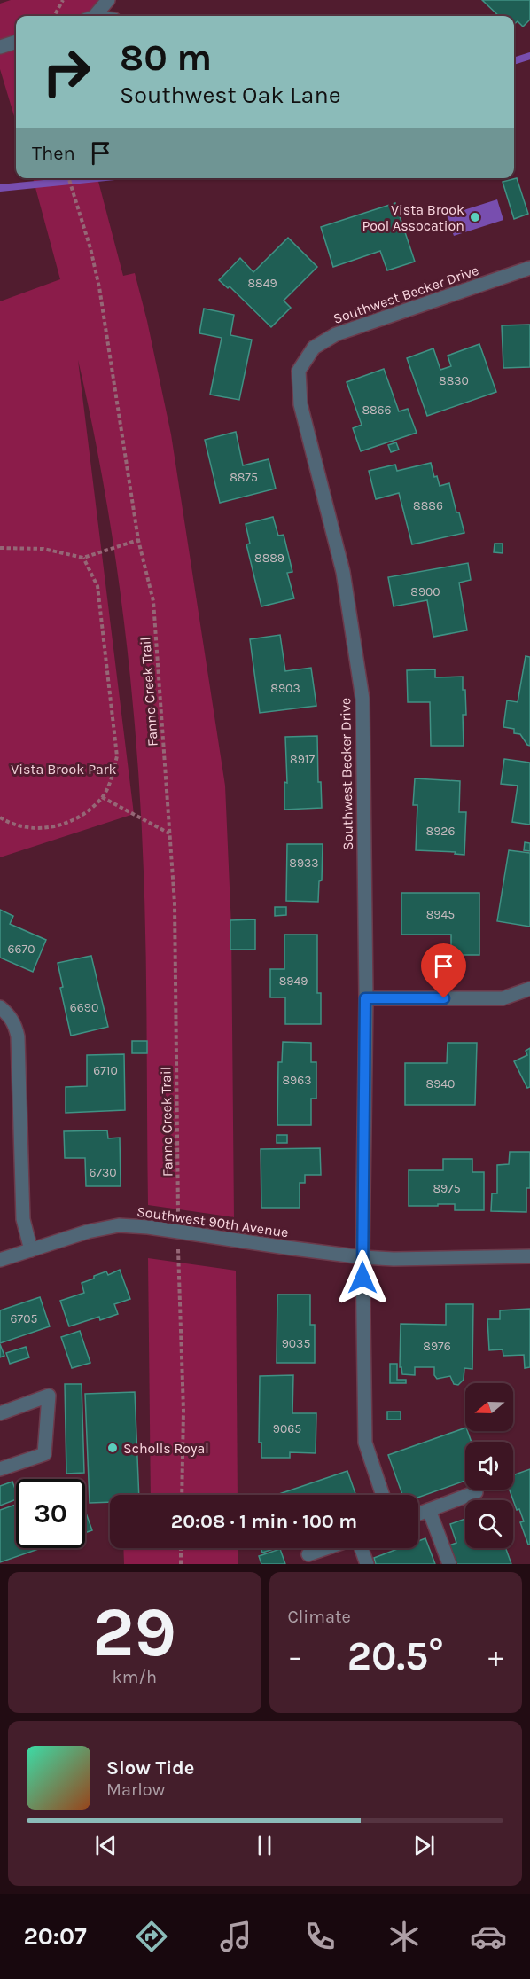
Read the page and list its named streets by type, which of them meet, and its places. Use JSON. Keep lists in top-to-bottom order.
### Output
{
  "streets": {
    "street": ["Southwest Becker Drive", "Southwest 90th Avenue"],
    "path": ["Fanno Creek Trail"]
  },
  "crossings": [
    ["Southwest Becker Drive", "Southwest 90th Avenue"]
  ],
  "parks": ["Vista Brook Park"],
  "places": ["Vista Brook Pool Assocation", "Scholls Royal"],
  "house_numbers": [
    "8849",
    "8830",
    "8866",
    "8875",
    "8886",
    "8889",
    "8900",
    "8903",
    "8917",
    "8926",
    "8933",
    "8945",
    "6670",
    "8949",
    "6690",
    "6710",
    "8963",
    "8940",
    "6730",
    "8975",
    "6705",
    "9035",
    "8976",
    "9065"
  ],
  "north": "left",
  "page": {
    "turn": ["80 m", "Southwest Oak Lane"],
    "then": "Then",
    "limit": "30",
    "trip": "20:08 · 1 min · 100 m",
    "tile": [
      ["29", "km/h"],
      "Climate"
    ],
    "heat": ["−", "20.5°", "+"],
    "song": ["Slow Tide", "Marlow"],
    "tabs": "20:07"
  }
}
